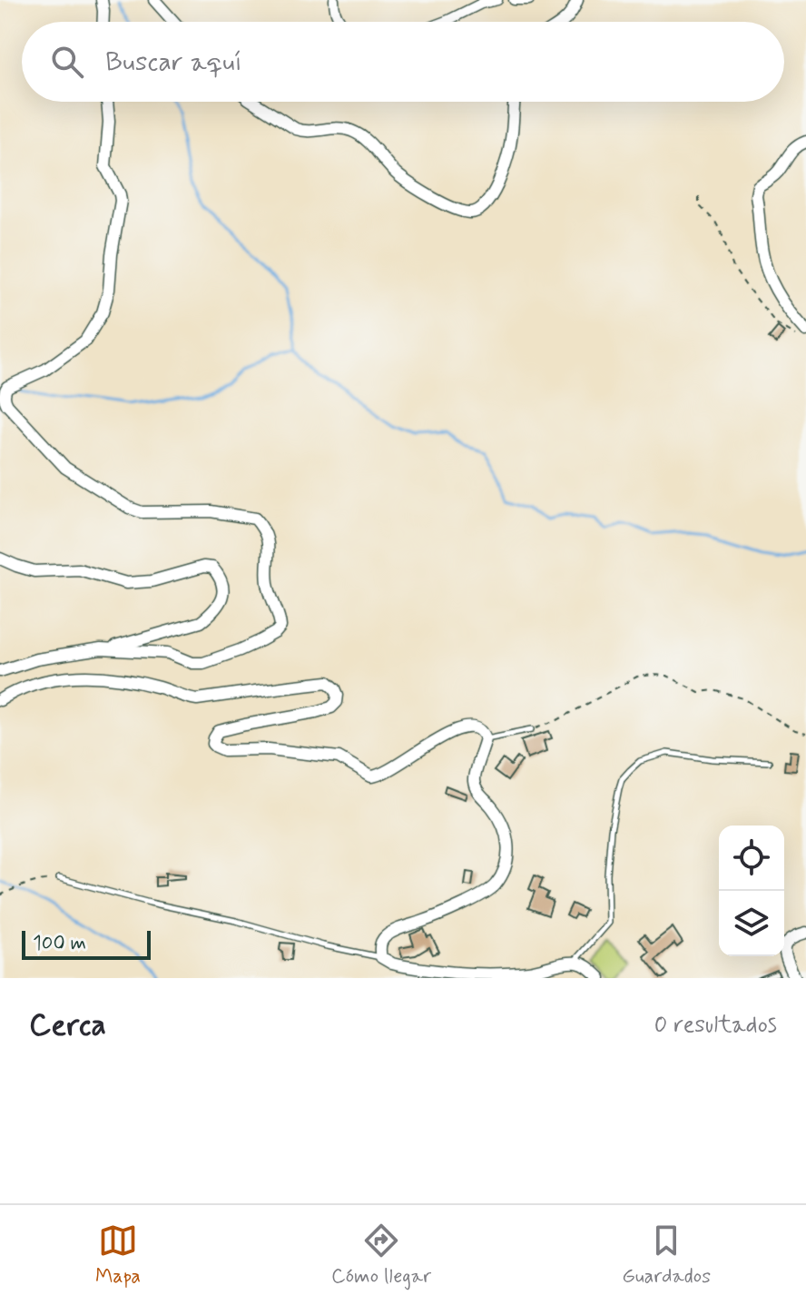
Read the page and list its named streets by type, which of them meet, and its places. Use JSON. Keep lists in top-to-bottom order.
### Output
{
  "scale_bar": "100 m",
  "page": {
    "search": "Buscar aquí",
    "scale": "100 m",
    "heading": ["Cerca", "0 resultados"],
    "nav": ["Mapa", "Cómo llegar", "Guardados"]
  }
}
